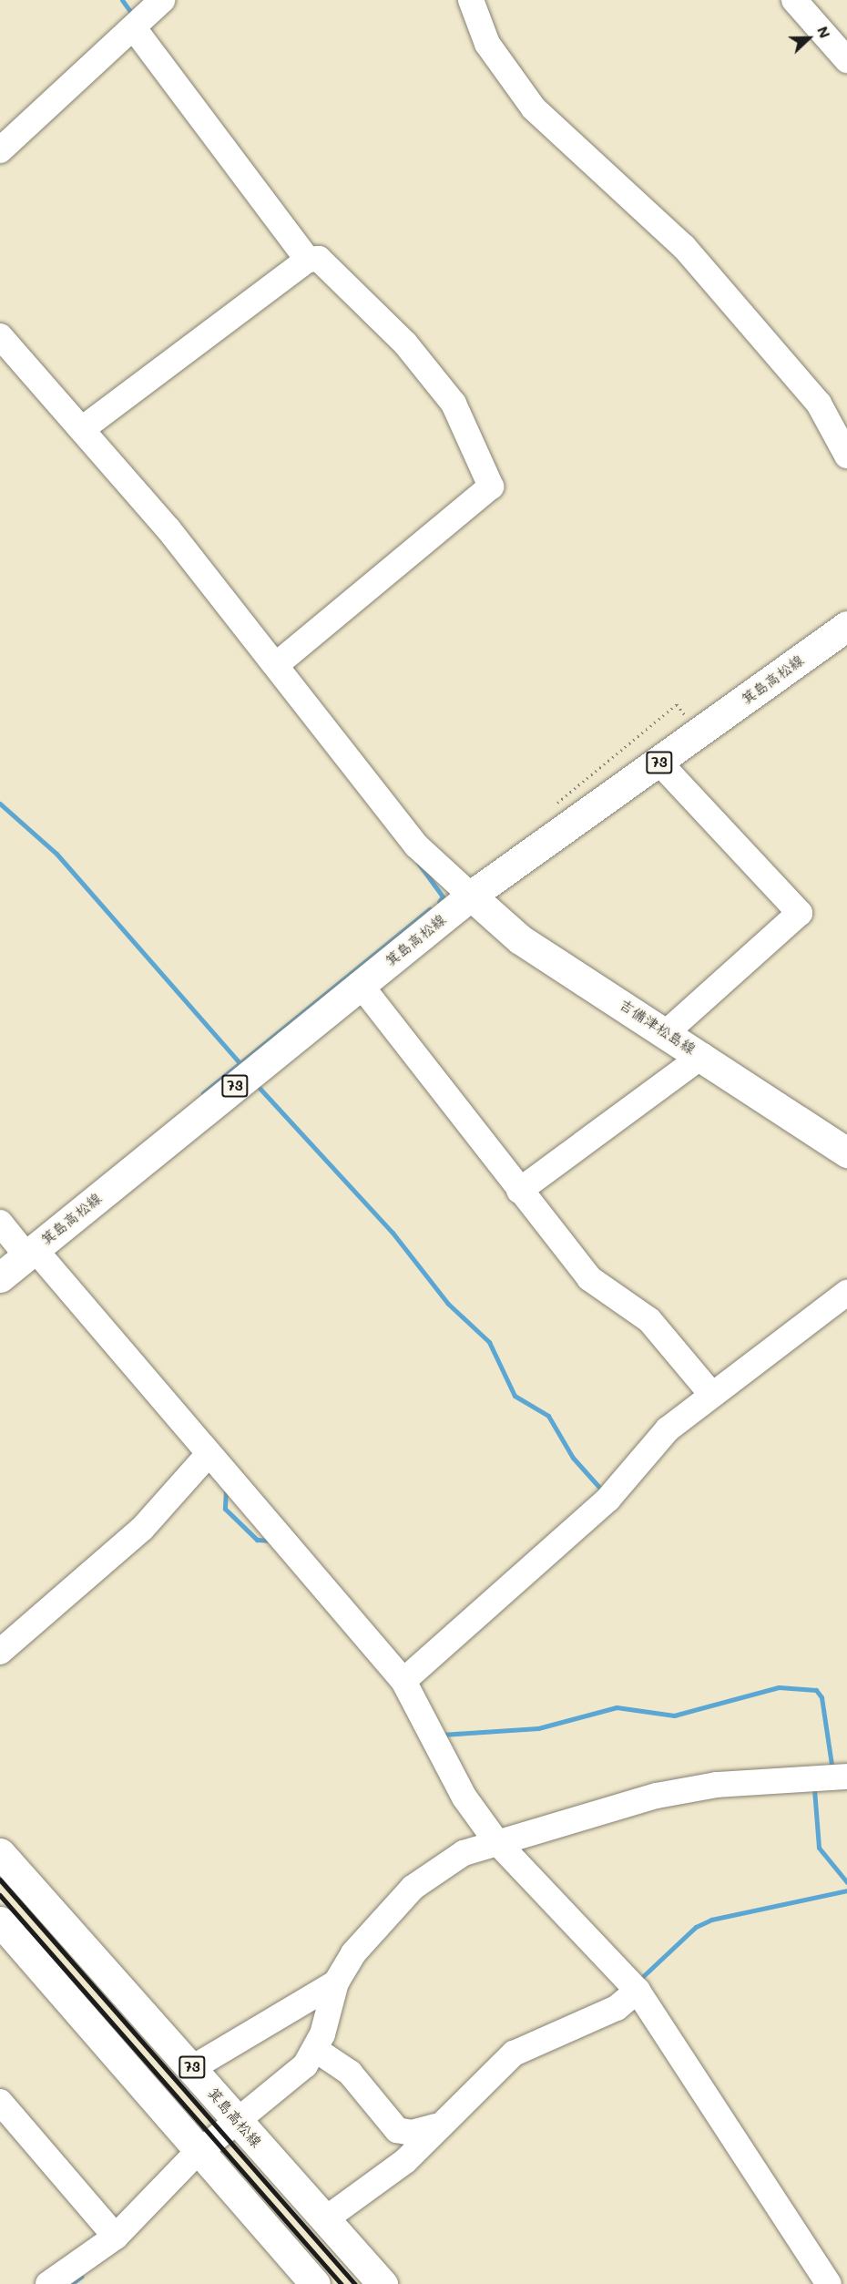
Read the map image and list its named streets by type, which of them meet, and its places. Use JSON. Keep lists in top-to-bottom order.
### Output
{
  "streets": {
    "main road": ["箕島高松線", "73", "吉備津松島線"]
  },
  "crossings": [
    ["箕島高松線", "吉備津松島線"]
  ],
  "north": "right"
}
